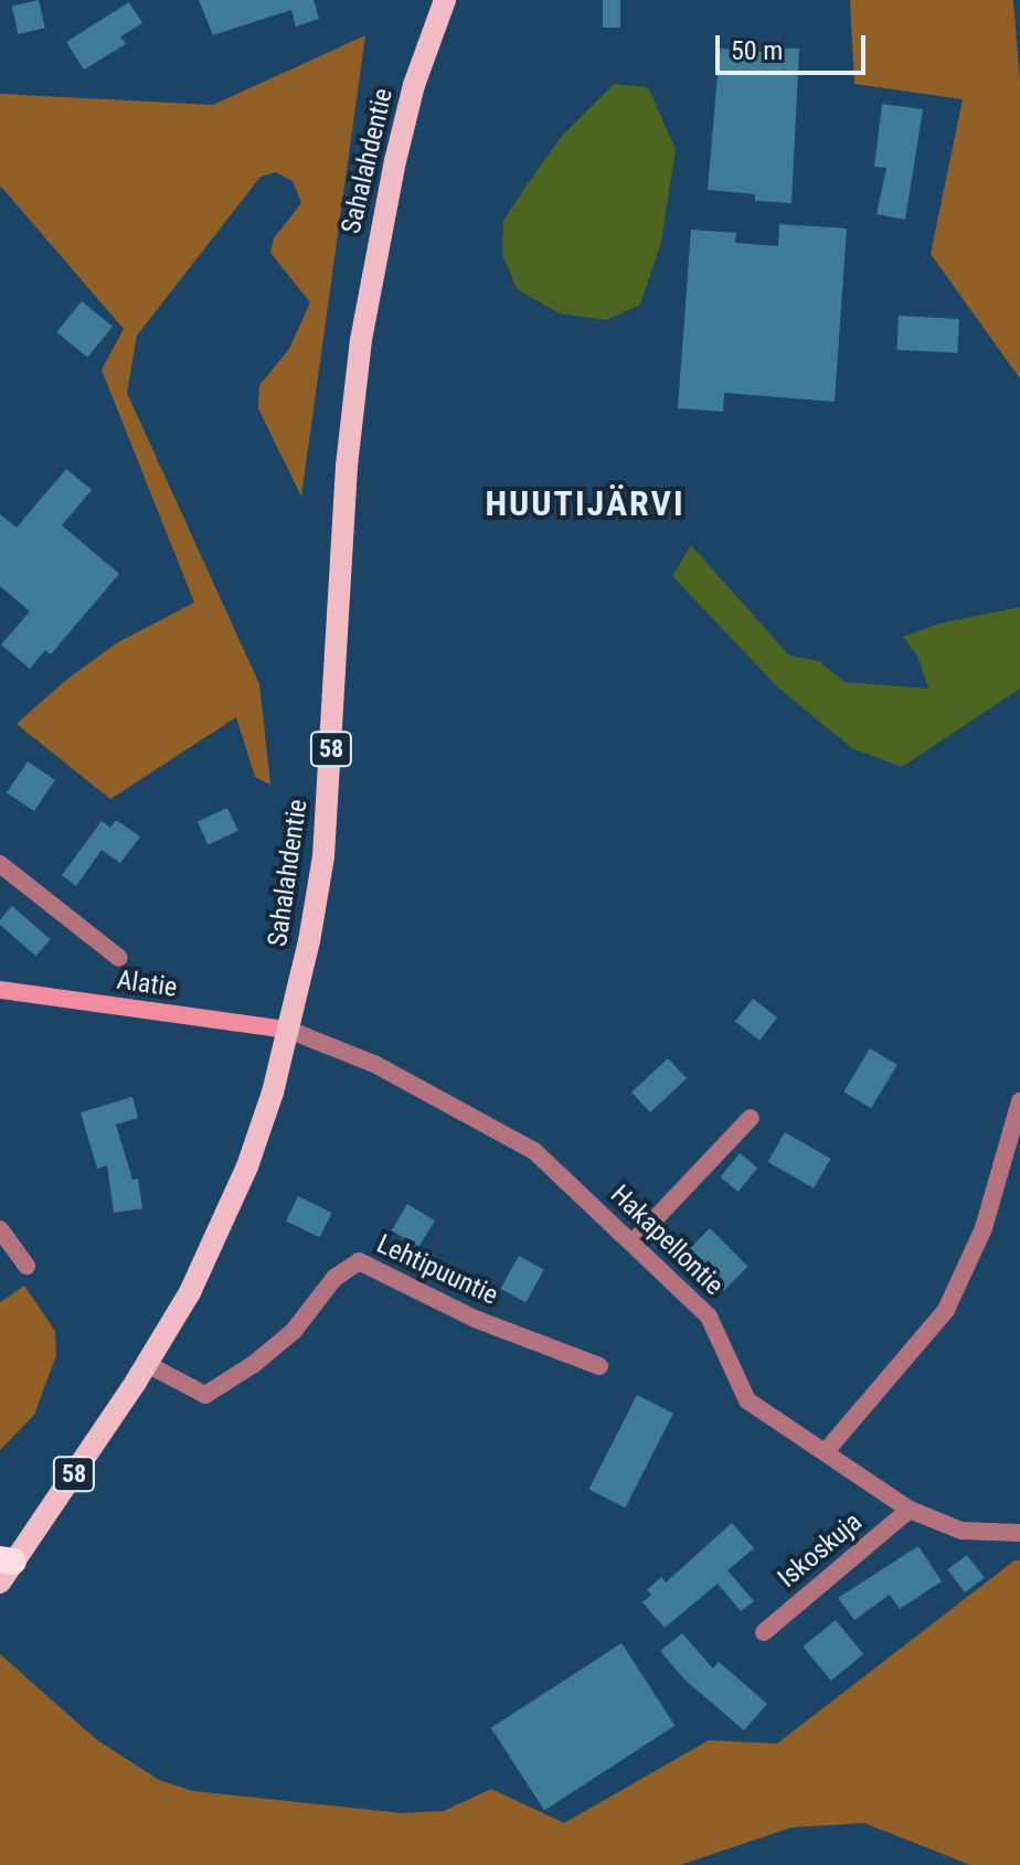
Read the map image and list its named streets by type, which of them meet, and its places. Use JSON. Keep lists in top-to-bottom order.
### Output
{
  "streets": {
    "main road": ["Sahalahdentie", "58"],
    "street": [
      "Alatie",
      "Hakapellontie",
      "Lehtipuuntie",
      "Iskoskuja"
    ]
  },
  "crossings": [
    ["Sahalahdentie", "Alatie"],
    ["Sahalahdentie", "Hakapellontie"],
    ["Sahalahdentie", "Lehtipuuntie"],
    ["Alatie", "Hakapellontie"],
    ["Hakapellontie", "Iskoskuja"]
  ],
  "districts": ["HUUTIJÄRVI"],
  "scale_bar": "50 m"
}
